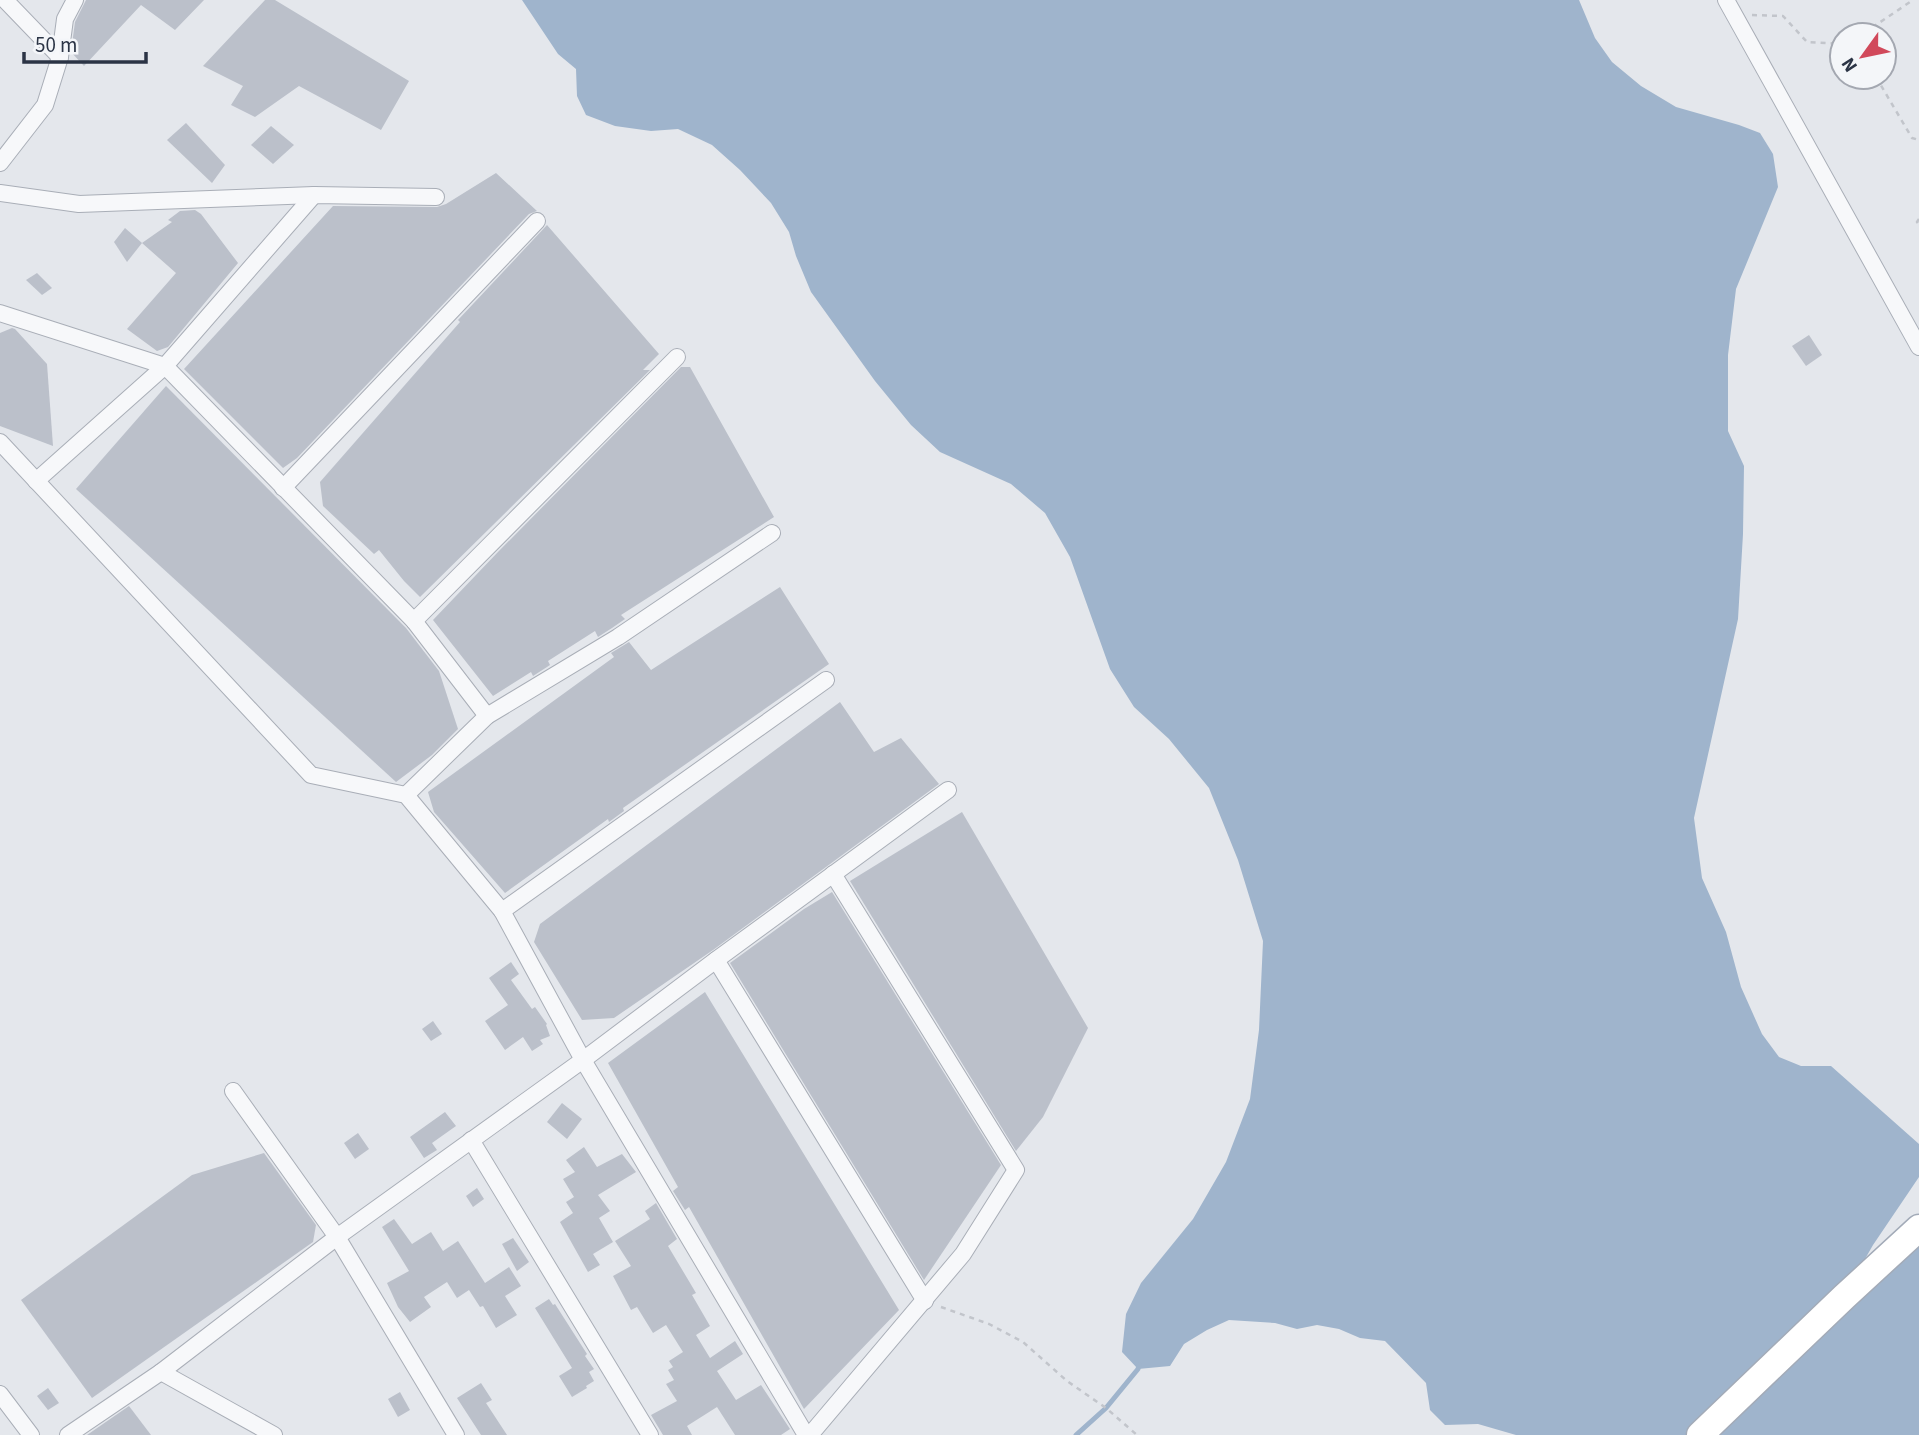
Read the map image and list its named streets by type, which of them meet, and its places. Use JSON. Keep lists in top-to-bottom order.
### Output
{
  "scale_bar": "50 m",
  "north": "bottom left"
}
